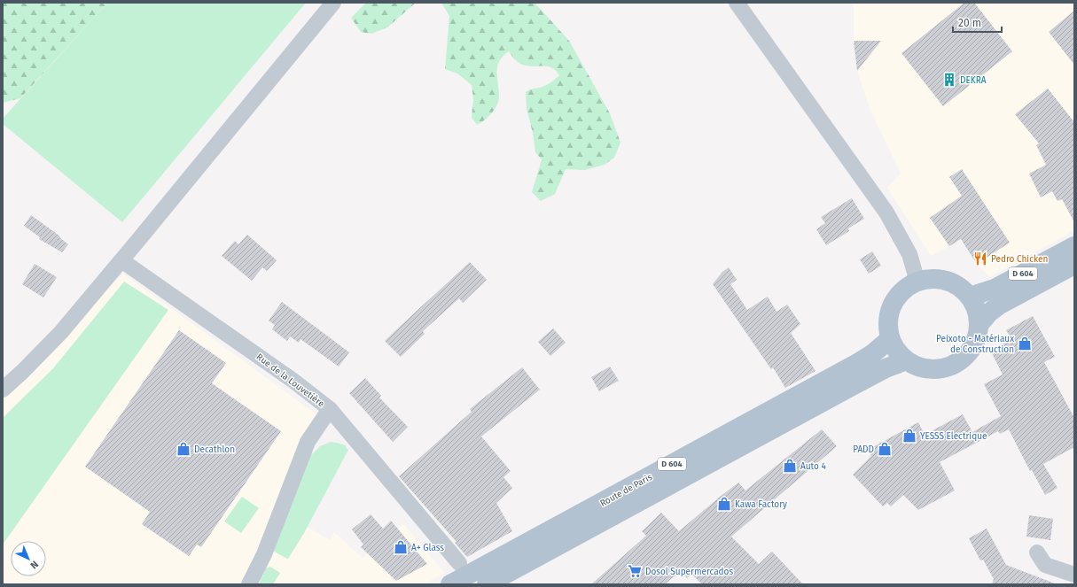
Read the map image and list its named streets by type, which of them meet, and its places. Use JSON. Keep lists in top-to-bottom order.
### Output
{
  "streets": {
    "main road": ["D 604", "Route de Paris"],
    "street": ["Rue de la Louvetière"]
  },
  "crossings": [
    ["D 604", "Route de Paris"]
  ],
  "places": {
    "building": ["DEKRA"],
    "restaurant": ["Pedro Chicken"],
    "shop": [
      "Peixoto - Matériaux de Construction",
      "YESSS Electrique",
      "Decathlon",
      "PADD",
      "Auto 4",
      "Kawa Factory",
      "A+ Glass"
    ],
    "supermarket": ["Dosol Supermercados"]
  },
  "scale_bar": "20 m",
  "north": "bottom right"
}
